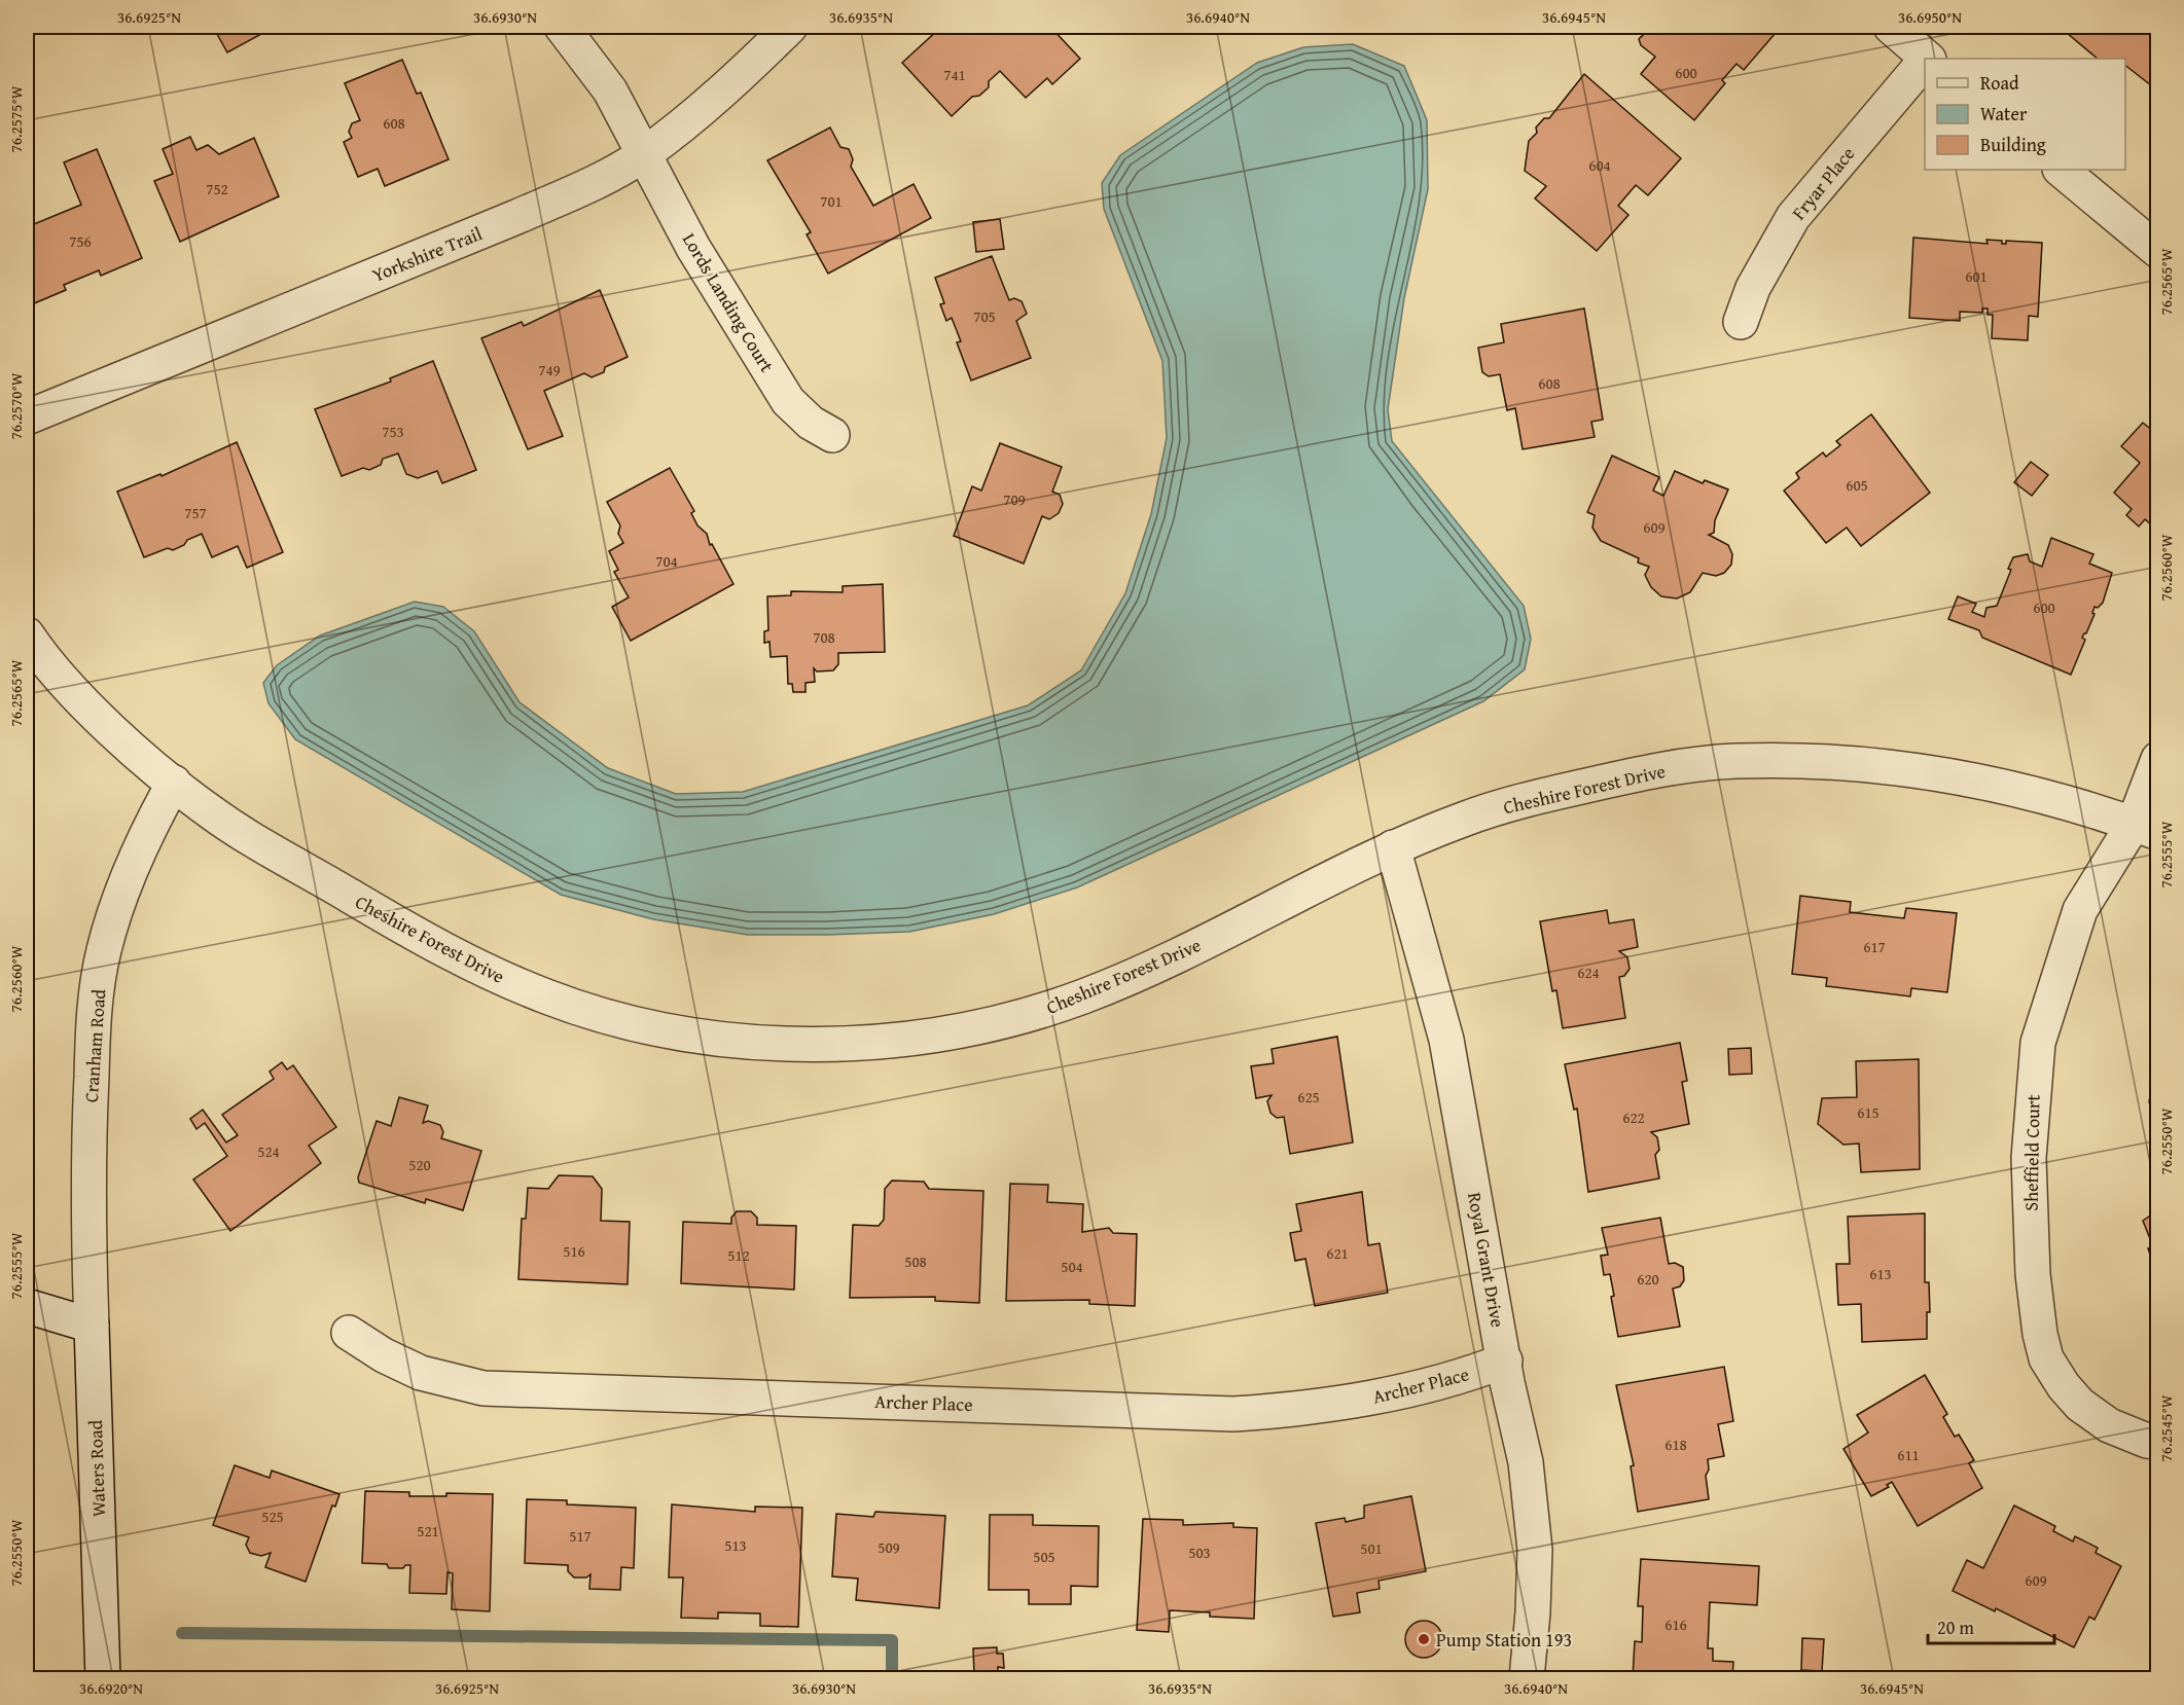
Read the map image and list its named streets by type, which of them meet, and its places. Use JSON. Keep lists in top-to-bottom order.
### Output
{
  "streets": {
    "street": [
      "Fryar Place",
      "Yorkshire Trail",
      "Lords Landing Court",
      "Cheshire Forest Drive",
      "Cranham Road",
      "Sheffield Court",
      "Royal Grant Drive",
      "Archer Place",
      "Waters Road"
    ]
  },
  "crossings": [
    ["Yorkshire Trail", "Lords Landing Court"],
    ["Cheshire Forest Drive", "Cranham Road"],
    ["Cheshire Forest Drive", "Sheffield Court"],
    ["Cheshire Forest Drive", "Royal Grant Drive"],
    ["Cranham Road", "Waters Road"],
    ["Royal Grant Drive", "Archer Place"]
  ],
  "places": ["Pump Station 193"],
  "house_numbers": [
    "600",
    "741",
    "608",
    "604",
    "752",
    "701",
    "756",
    "601",
    "705",
    "749",
    "608",
    "753",
    "605",
    "709",
    "757",
    "609",
    "704",
    "600",
    "708",
    "617",
    "624",
    "625",
    "615",
    "622",
    "524",
    "520",
    "516",
    "621",
    "512",
    "508",
    "504",
    "613",
    "620",
    "618",
    "611",
    "525",
    "521",
    "517",
    "513",
    "509",
    "501",
    "503",
    "505",
    "609",
    "616"
  ],
  "legend": ["Road", "Water", "Building"],
  "scale_bar": "20 m",
  "coordinates": [
    "36.6925°N",
    "36.6930°N",
    "36.6935°N",
    "36.6940°N",
    "36.6945°N",
    "36.6950°N",
    "76.2575°W",
    "76.2565°W",
    "76.2570°W",
    "76.2560°W",
    "76.2555°W",
    "76.2550°W",
    "76.2545°W",
    "36.6920°N"
  ]
}
